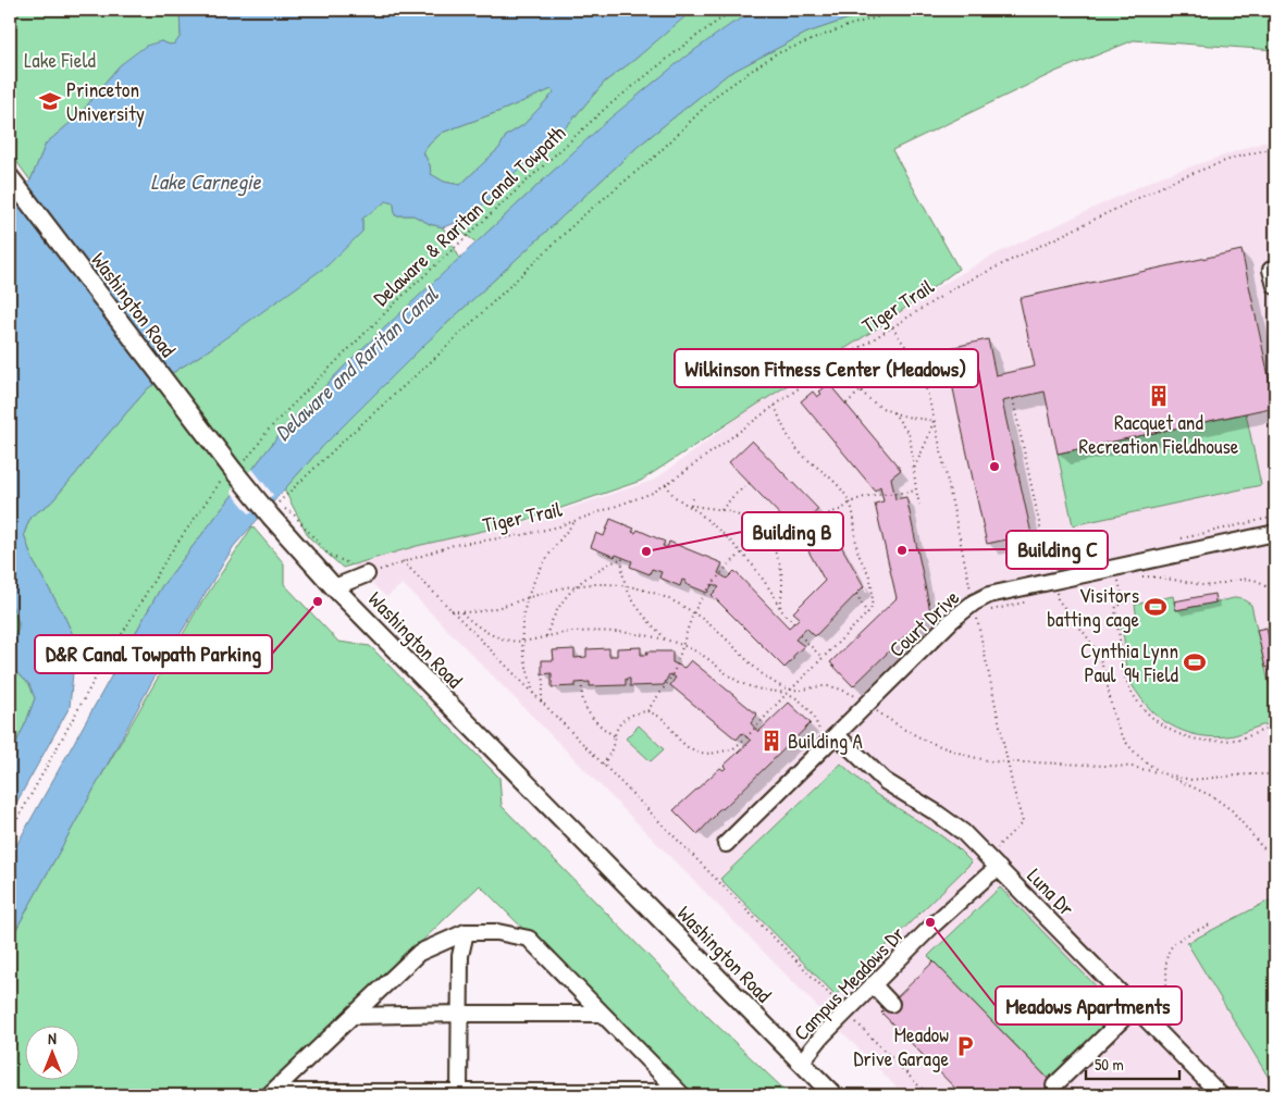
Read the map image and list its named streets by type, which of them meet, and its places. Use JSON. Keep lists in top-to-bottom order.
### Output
{
  "streets": {
    "main road": ["Washington Road"],
    "street": ["Court Drive", "Luna Dr", "Campus Meadows Dr"],
    "path": ["Delaware & Raritan Canal Towpath", "Tiger Trail"]
  },
  "crossings": [
    ["Delaware & Raritan Canal Towpath", "Washington Road"],
    ["Washington Road", "Campus Meadows Dr"],
    ["Court Drive", "Luna Dr"],
    ["Luna Dr", "Campus Meadows Dr"]
  ],
  "water": ["Lake Carnegie", "Delaware and Raritan Canal"],
  "parks": ["Lake Field"],
  "places": {
    "school or university": ["Princeton University"],
    "building": ["Racquet and Recreation Fieldhouse", "Building A"],
    "other": [
      "Wilkinson Fitness Center (Meadows)",
      "Building C",
      "Building B",
      "D&R Canal Towpath Parking",
      "Meadows Apartments"
    ],
    "sports": ["Visitors batting cage", "Cynthia Lynn Paul '94 Field"],
    "parking": ["Meadow Drive Garage"]
  },
  "scale_bar": "50 m",
  "north": "top"
}
